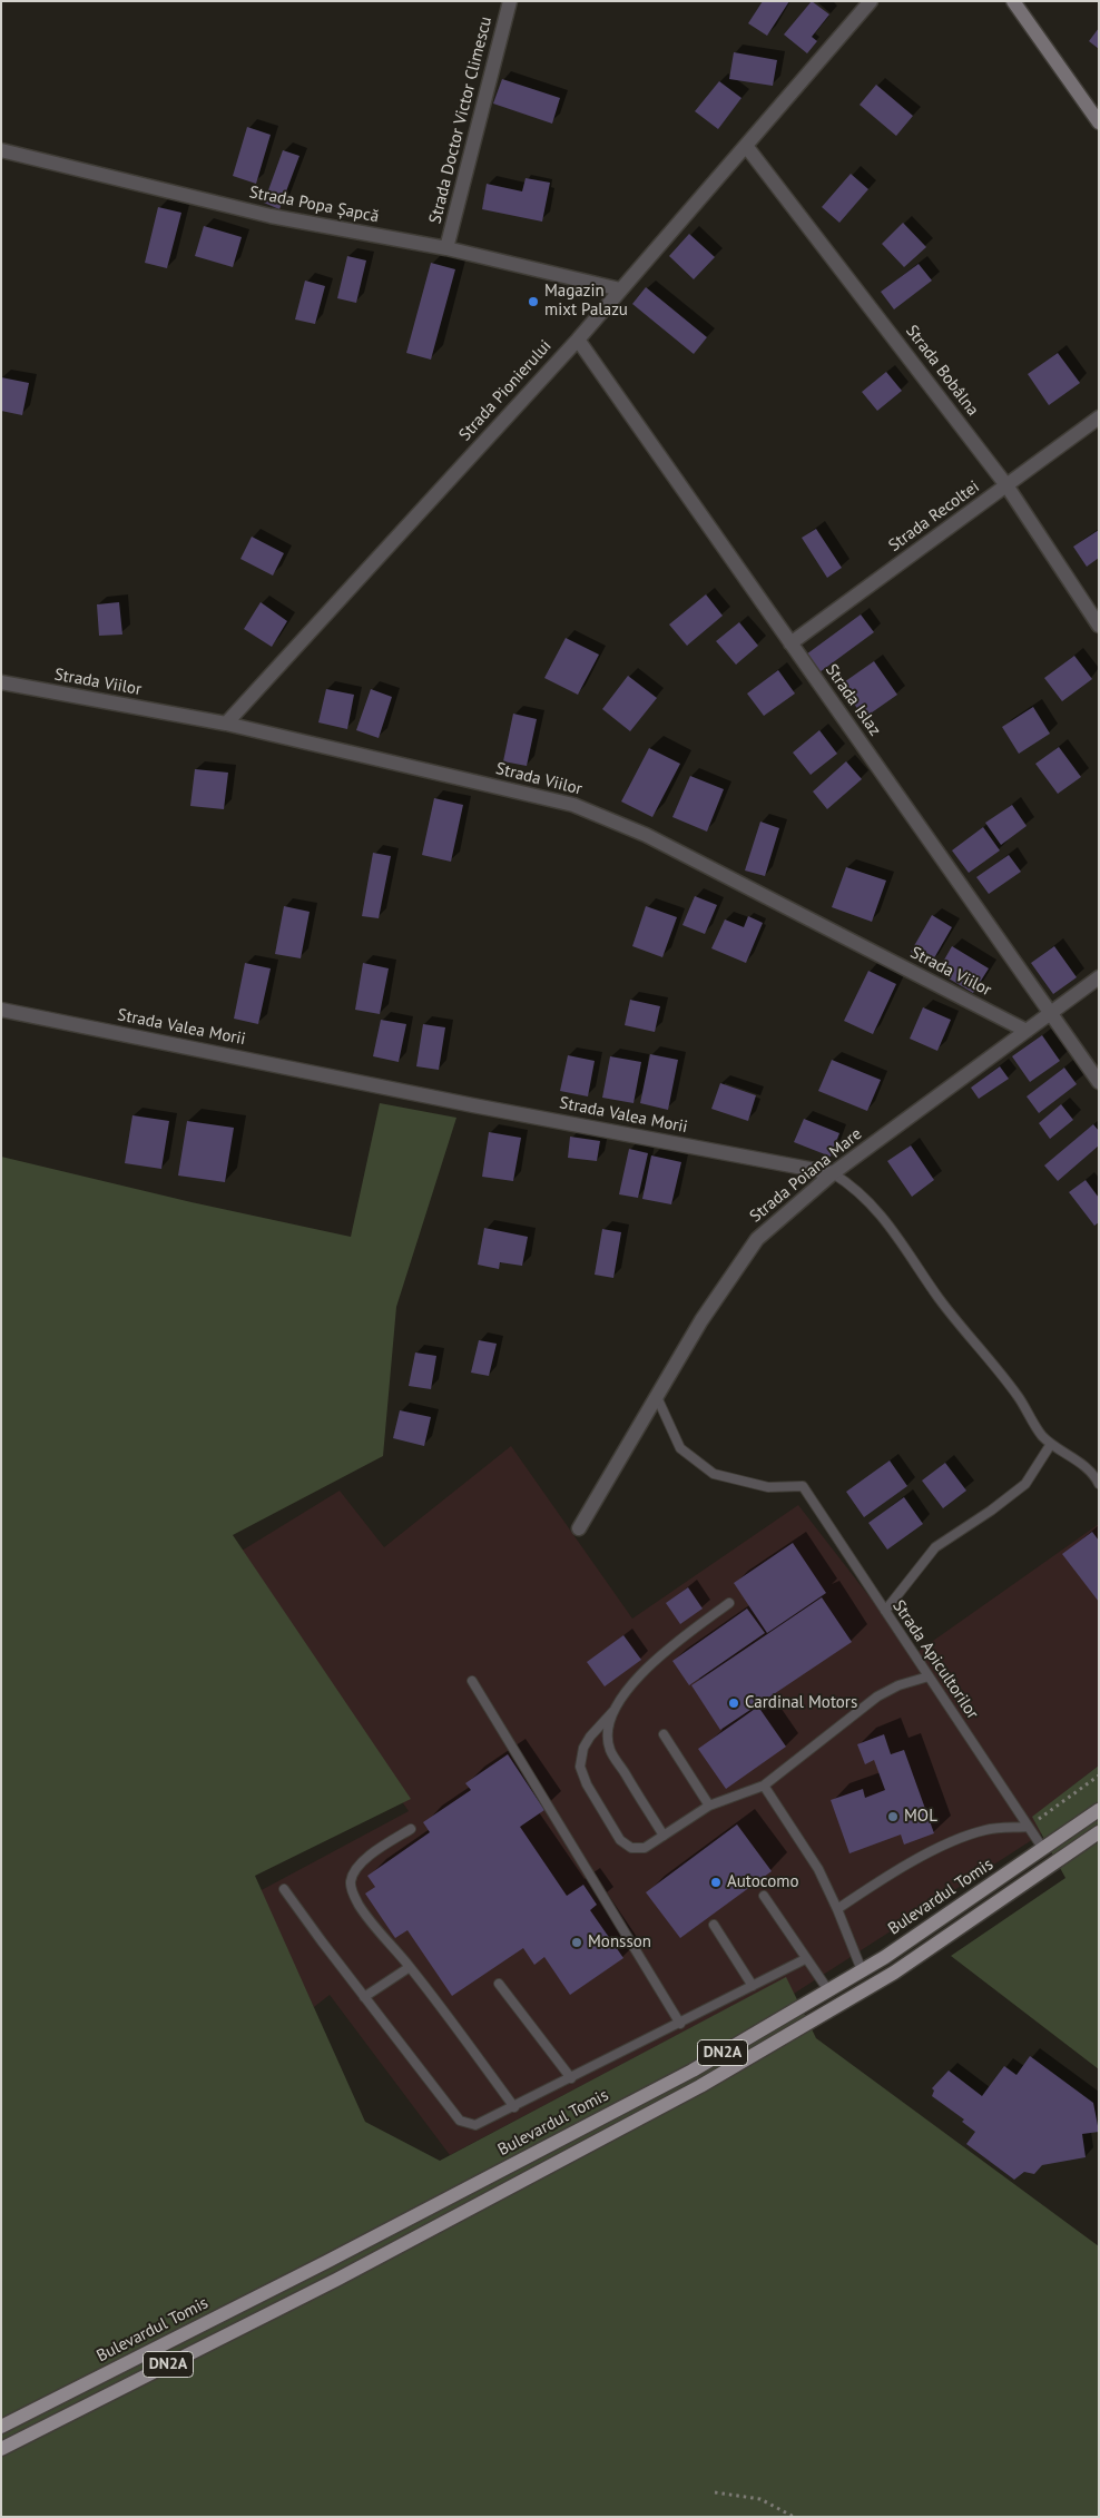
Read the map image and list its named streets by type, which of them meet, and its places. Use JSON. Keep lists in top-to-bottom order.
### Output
{
  "streets": {
    "main road": ["Bulevardul Tomis", "DN2A"],
    "street": [
      "Strada Doctor Victor Climescu",
      "Strada Popa Șapcă",
      "Strada Bobâlna",
      "Strada Pionierului",
      "Strada Recoltei",
      "Strada Viilor",
      "Strada Islaz",
      "Strada Valea Morii",
      "Strada Poiana Mare"
    ],
    "lane": ["Strada Apicultorilor"]
  },
  "crossings": [
    ["Strada Doctor Victor Climescu", "Strada Popa Șapcă"],
    ["Strada Popa Șapcă", "Strada Pionierului"],
    ["Strada Bobâlna", "Strada Pionierului"],
    ["Strada Bobâlna", "Strada Recoltei"],
    ["Strada Pionierului", "Strada Viilor"],
    ["Strada Pionierului", "Strada Islaz"],
    ["Strada Recoltei", "Strada Islaz"],
    ["Strada Viilor", "Strada Poiana Mare"],
    ["Strada Islaz", "Strada Poiana Mare"],
    ["Strada Valea Morii", "Strada Poiana Mare"],
    ["Strada Poiana Mare", "Strada Apicultorilor"],
    ["Strada Apicultorilor", "Bulevardul Tomis"]
  ],
  "places": [
    "Magazin mixt Palazu",
    "Cardinal Motors",
    "MOL",
    "Autocomo",
    "Monsson"
  ]
}
